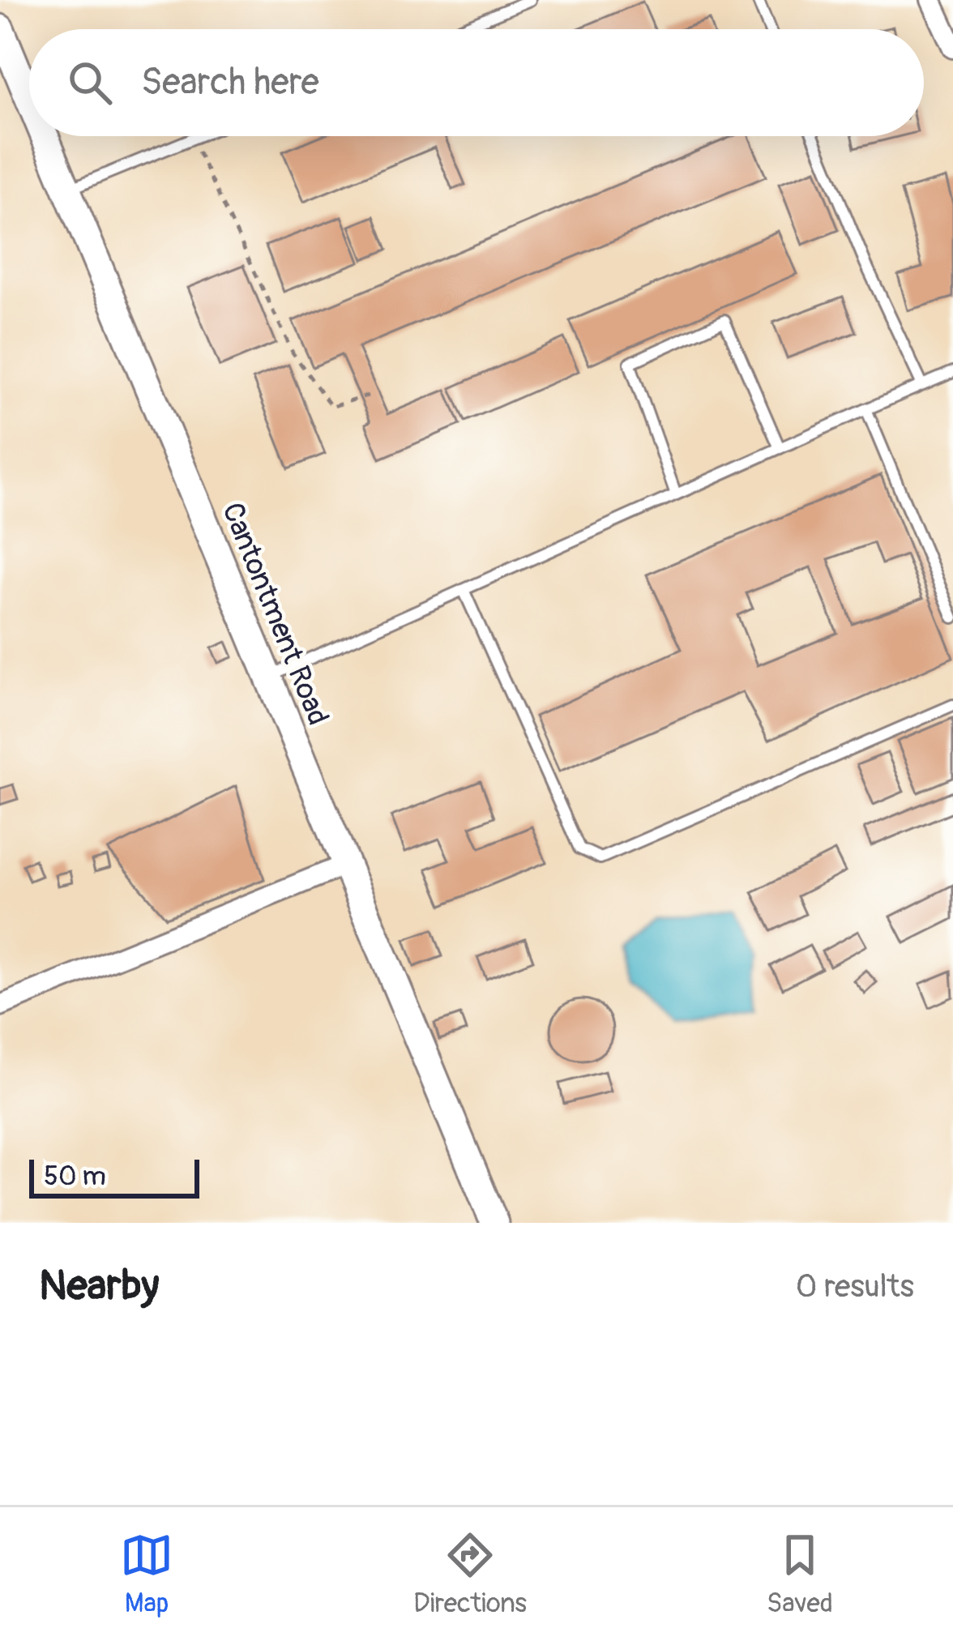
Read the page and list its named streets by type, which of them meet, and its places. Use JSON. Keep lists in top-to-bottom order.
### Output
{
  "streets": {
    "street": ["Cantontment Road"]
  },
  "scale_bar": "50 m",
  "page": {
    "search": "Search here",
    "scale": "50 m",
    "heading": ["Nearby", "0 results"],
    "nav": ["Map", "Directions", "Saved"]
  }
}
